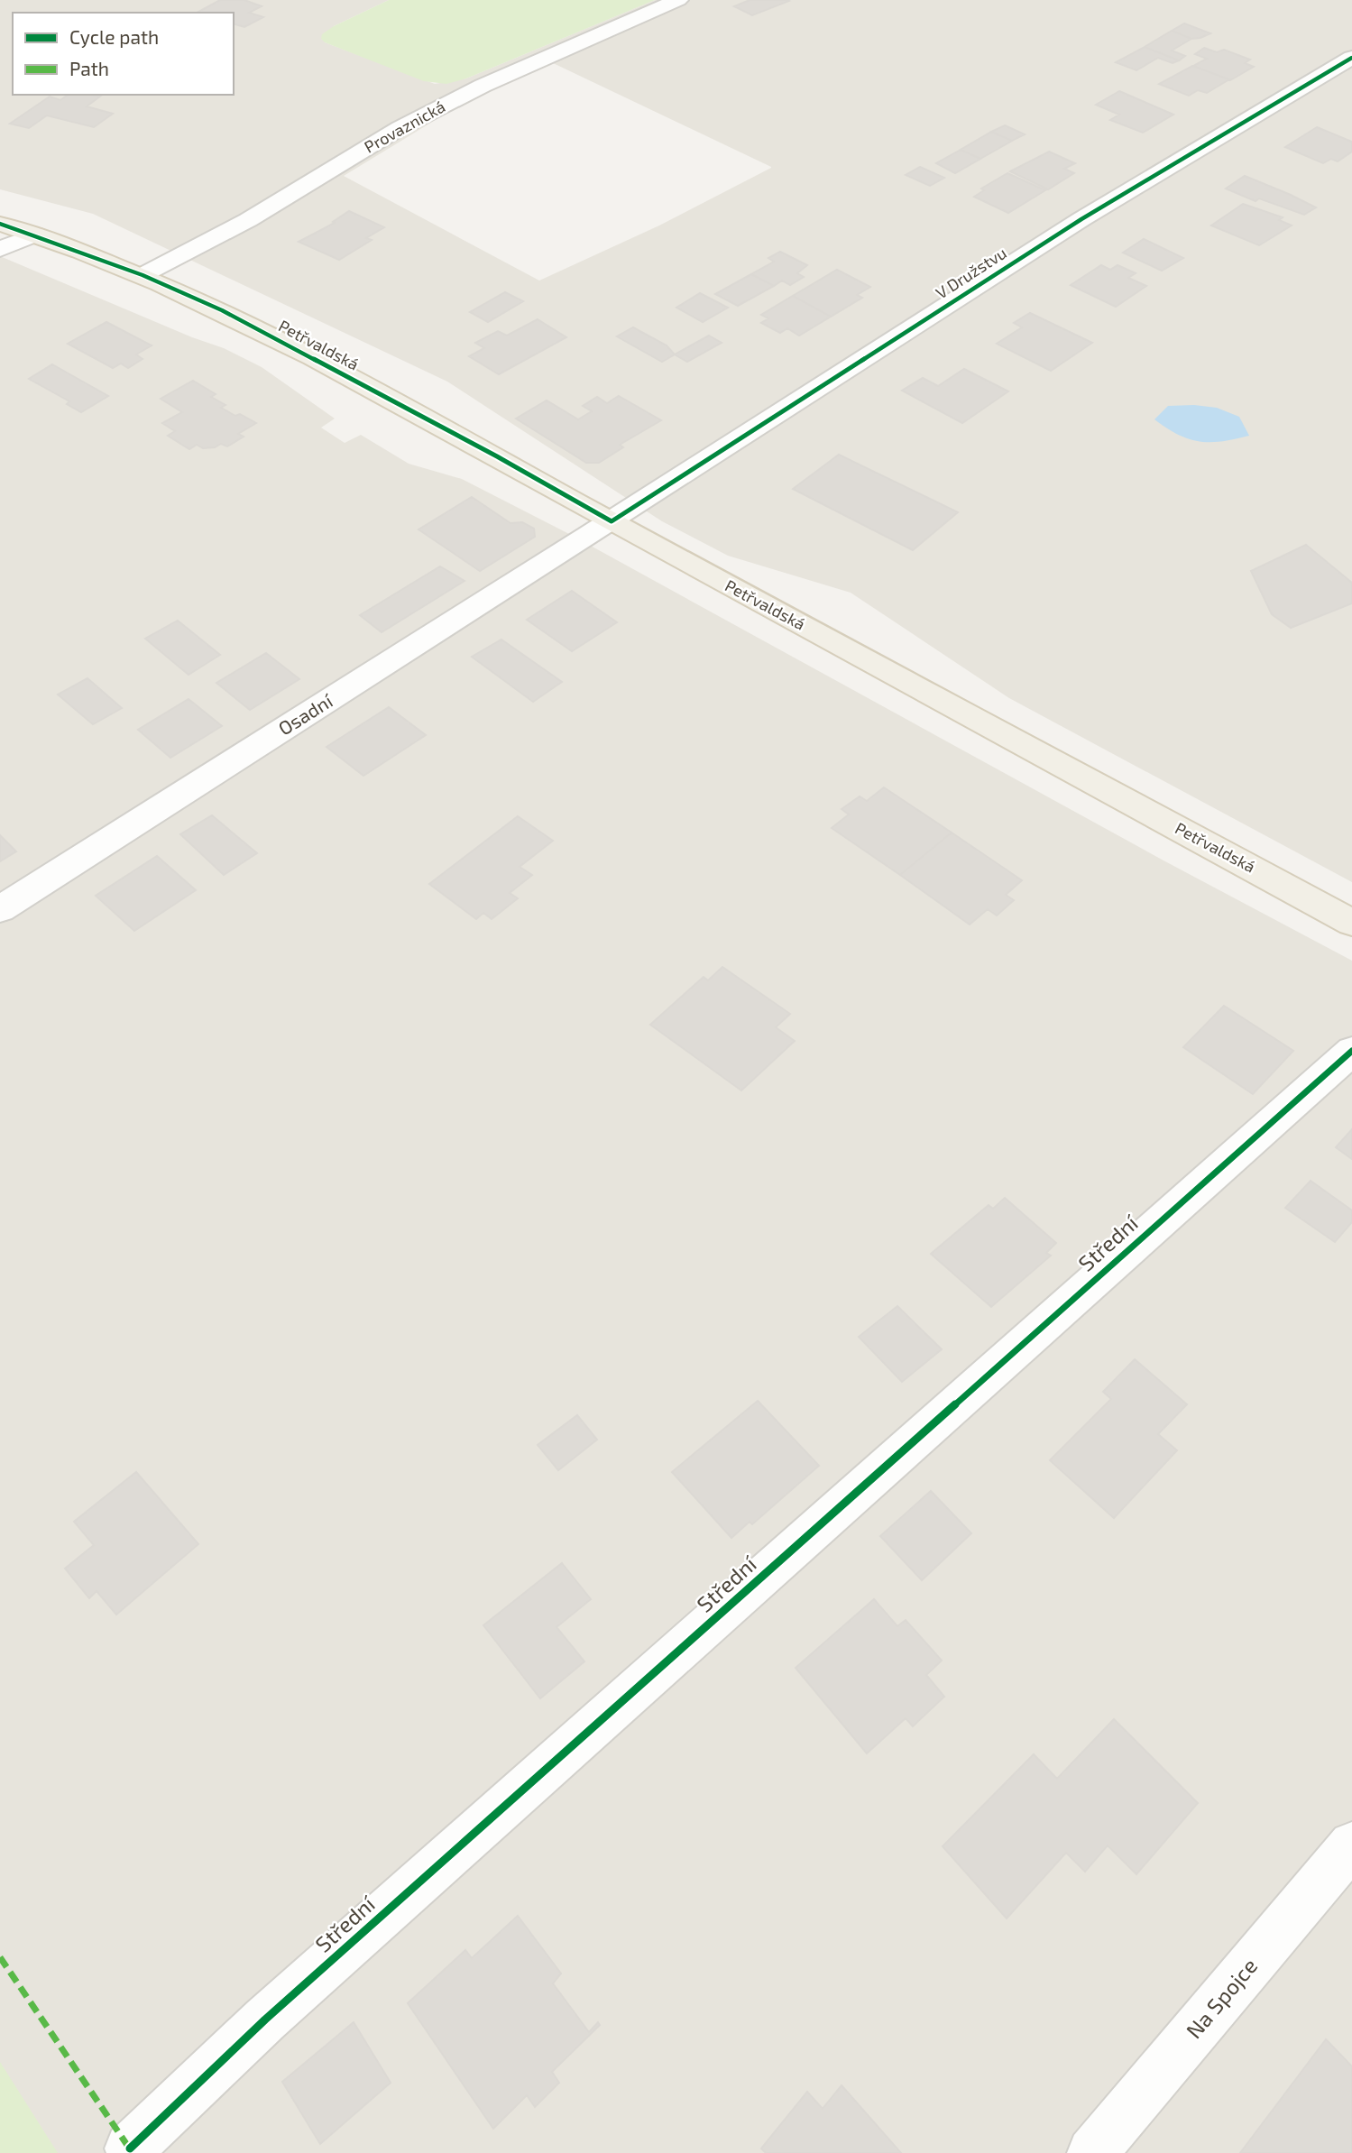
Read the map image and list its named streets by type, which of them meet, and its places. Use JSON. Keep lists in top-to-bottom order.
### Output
{
  "streets": {
    "main road": ["Petřvaldská"],
    "street": [
      "Provaznická",
      "V Družstvu",
      "Osadní",
      "Střední",
      "Na Spojce"
    ]
  },
  "crossings": [
    ["Provaznická", "Petřvaldská"],
    ["V Družstvu", "Petřvaldská"],
    ["V Družstvu", "Osadní"],
    ["Petřvaldská", "Osadní"]
  ],
  "legend": ["Cycle path", "Path"]
}
